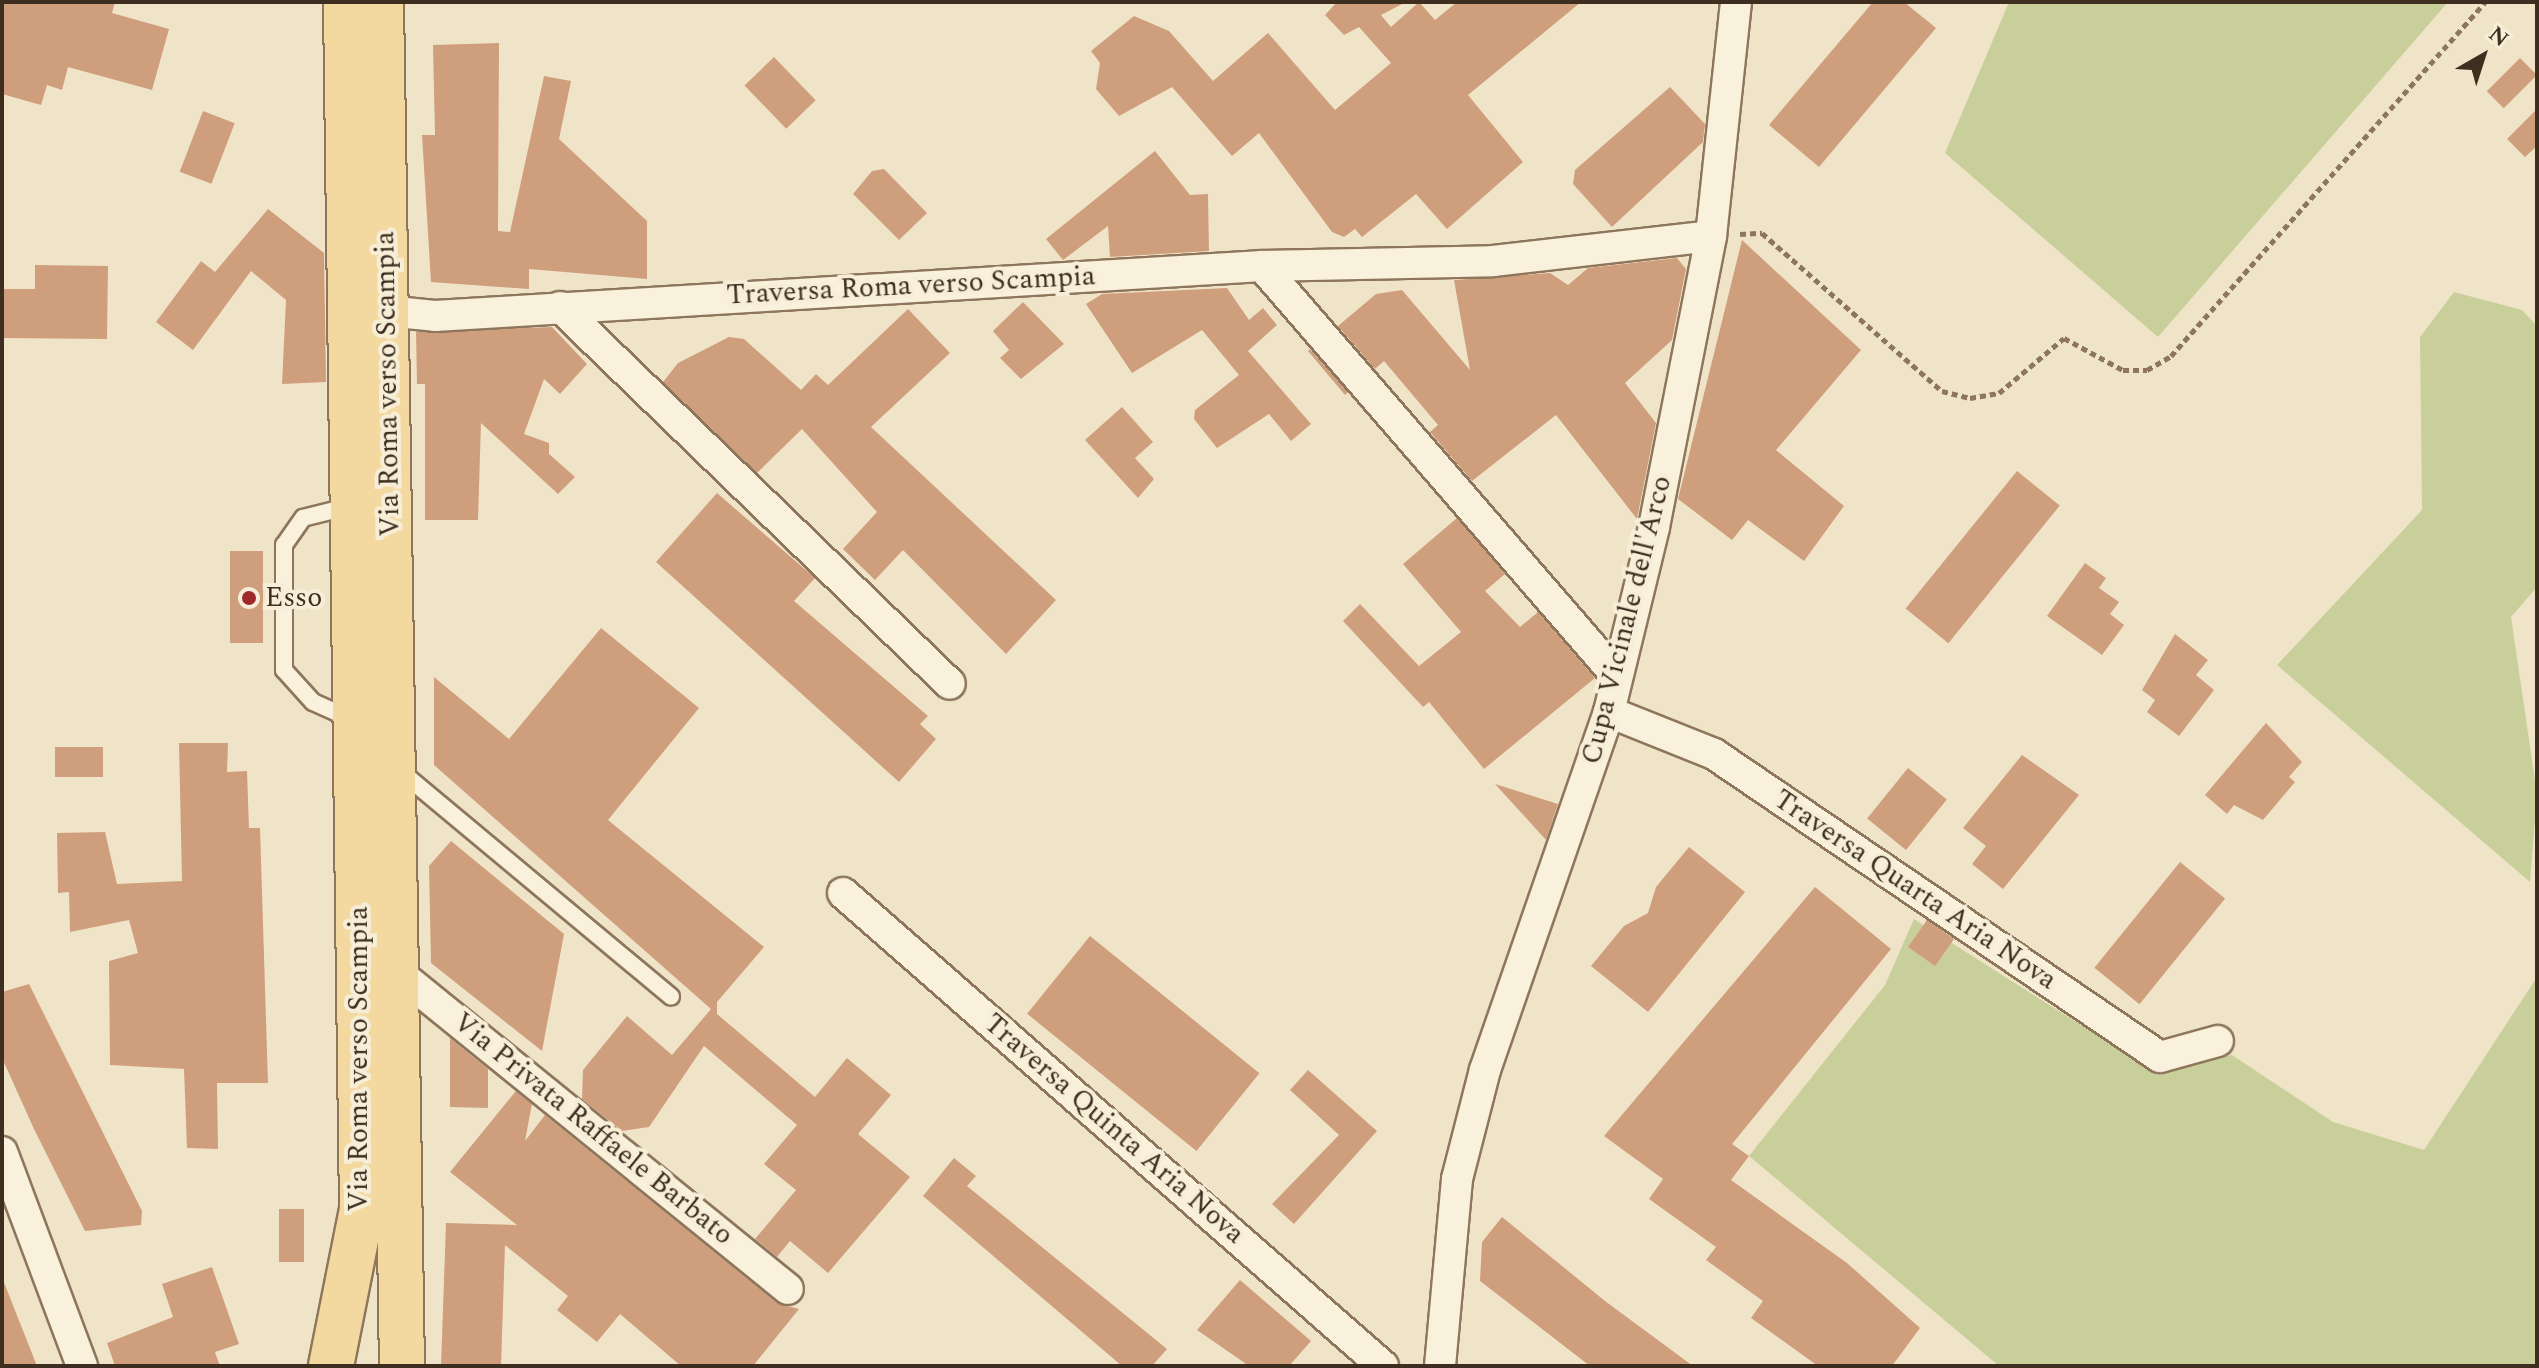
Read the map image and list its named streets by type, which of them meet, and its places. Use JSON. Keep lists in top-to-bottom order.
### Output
{
  "streets": {
    "main road": ["Via Roma verso Scampia"],
    "street": [
      "Traversa Roma verso Scampia",
      "Cupa Vicinale dell'Arco",
      "Traversa Quarta Aria Nova",
      "Via Privata Raffaele Barbato",
      "Traversa Quinta Aria Nova"
    ]
  },
  "crossings": [
    ["Traversa Roma verso Scampia", "Via Roma verso Scampia"],
    ["Traversa Roma verso Scampia", "Cupa Vicinale dell'Arco"],
    ["Via Roma verso Scampia", "Via Privata Raffaele Barbato"],
    ["Cupa Vicinale dell'Arco", "Traversa Quarta Aria Nova"]
  ],
  "places": ["Esso"],
  "north": "top right"
}
